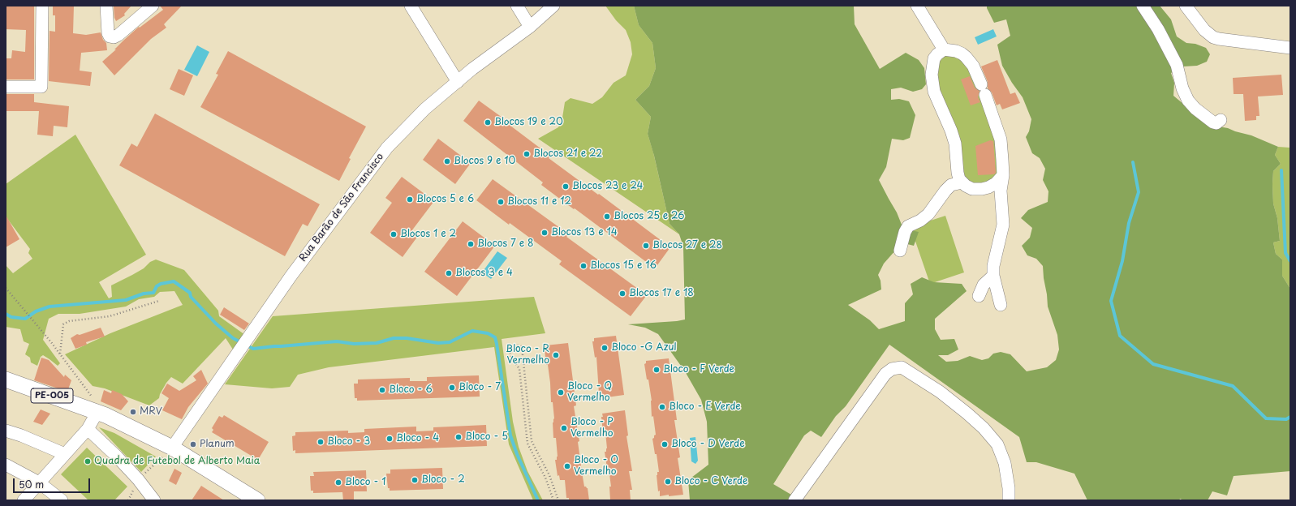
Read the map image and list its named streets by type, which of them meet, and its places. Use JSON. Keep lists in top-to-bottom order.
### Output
{
  "streets": {
    "main road": ["PE-005"],
    "street": ["Rua Barão de São Francisco"]
  },
  "crossings": [
    ["Rua Barão de São Francisco", "PE-005"]
  ],
  "places": [
    "Blocos 19 e 20",
    "Blocos 21 e 22",
    "Blocos 9 e 10",
    "Blocos 23 e 24",
    "Blocos 5 e 6",
    "Blocos 11 e 12",
    "Blocos 25 e 26",
    "Blocos 13 e 14",
    "Blocos 1 e 2",
    "Blocos 7 e 8",
    "Blocos 27 e 28",
    "Blocos 15 e 16",
    "Blocos 3 e 4",
    "Blocos 17 e 18",
    "Bloco -G Azul",
    "Bloco - R Vermelho",
    "Bloco - F Verde",
    "Bloco - 7",
    "Bloco - 6",
    "Bloco - Q Vermelho",
    "Bloco - E Verde",
    "MRV",
    "Bloco - P Vermelho",
    "Bloco - 5",
    "Bloco - 4",
    "Bloco - 3",
    "Planum",
    "Bloco - D Verde",
    "Quadra de Futebol de Alberto Maia",
    "Bloco - O Vermelho",
    "Bloco - 2",
    "Bloco - C Verde",
    "Bloco - 1"
  ],
  "scale_bar": "50 m"
}
